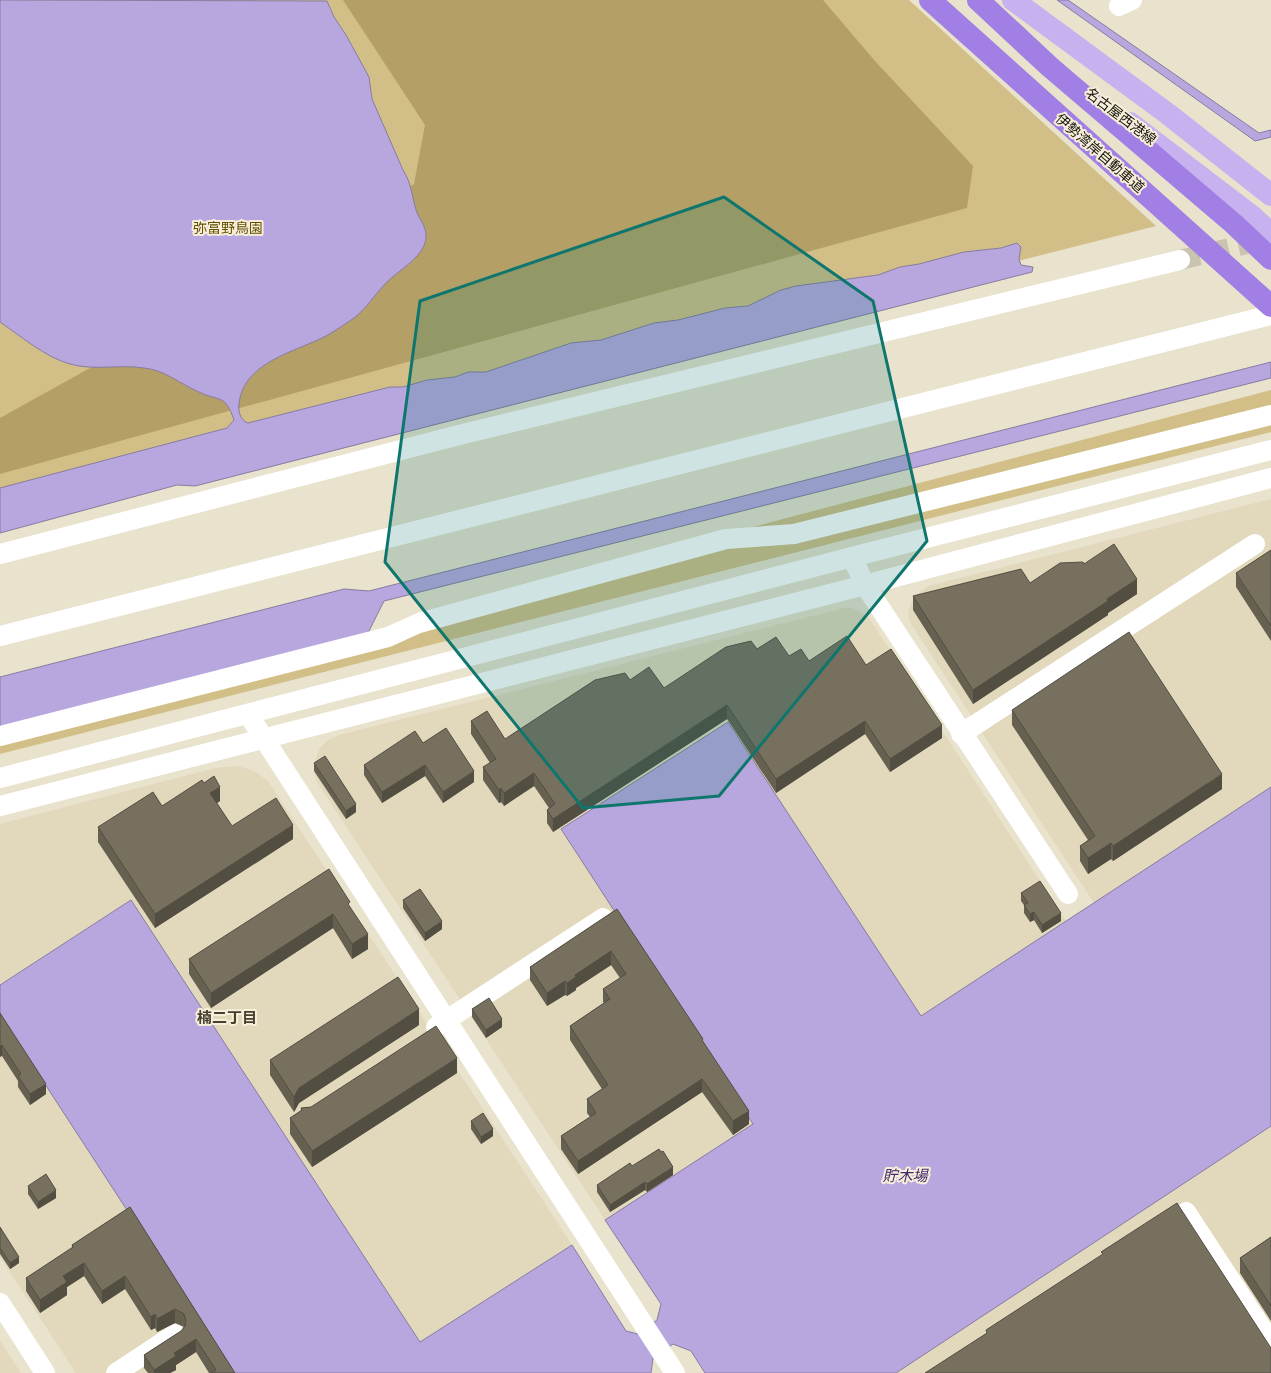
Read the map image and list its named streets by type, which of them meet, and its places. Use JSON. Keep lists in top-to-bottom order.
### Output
{
  "streets": {
    "highway": ["伊勢湾岸自動車道"],
    "main road": ["名古屋西港線"]
  },
  "districts": ["楠二丁目"],
  "water": ["貯木場"],
  "parks": ["弥富野鳥園"]
}
